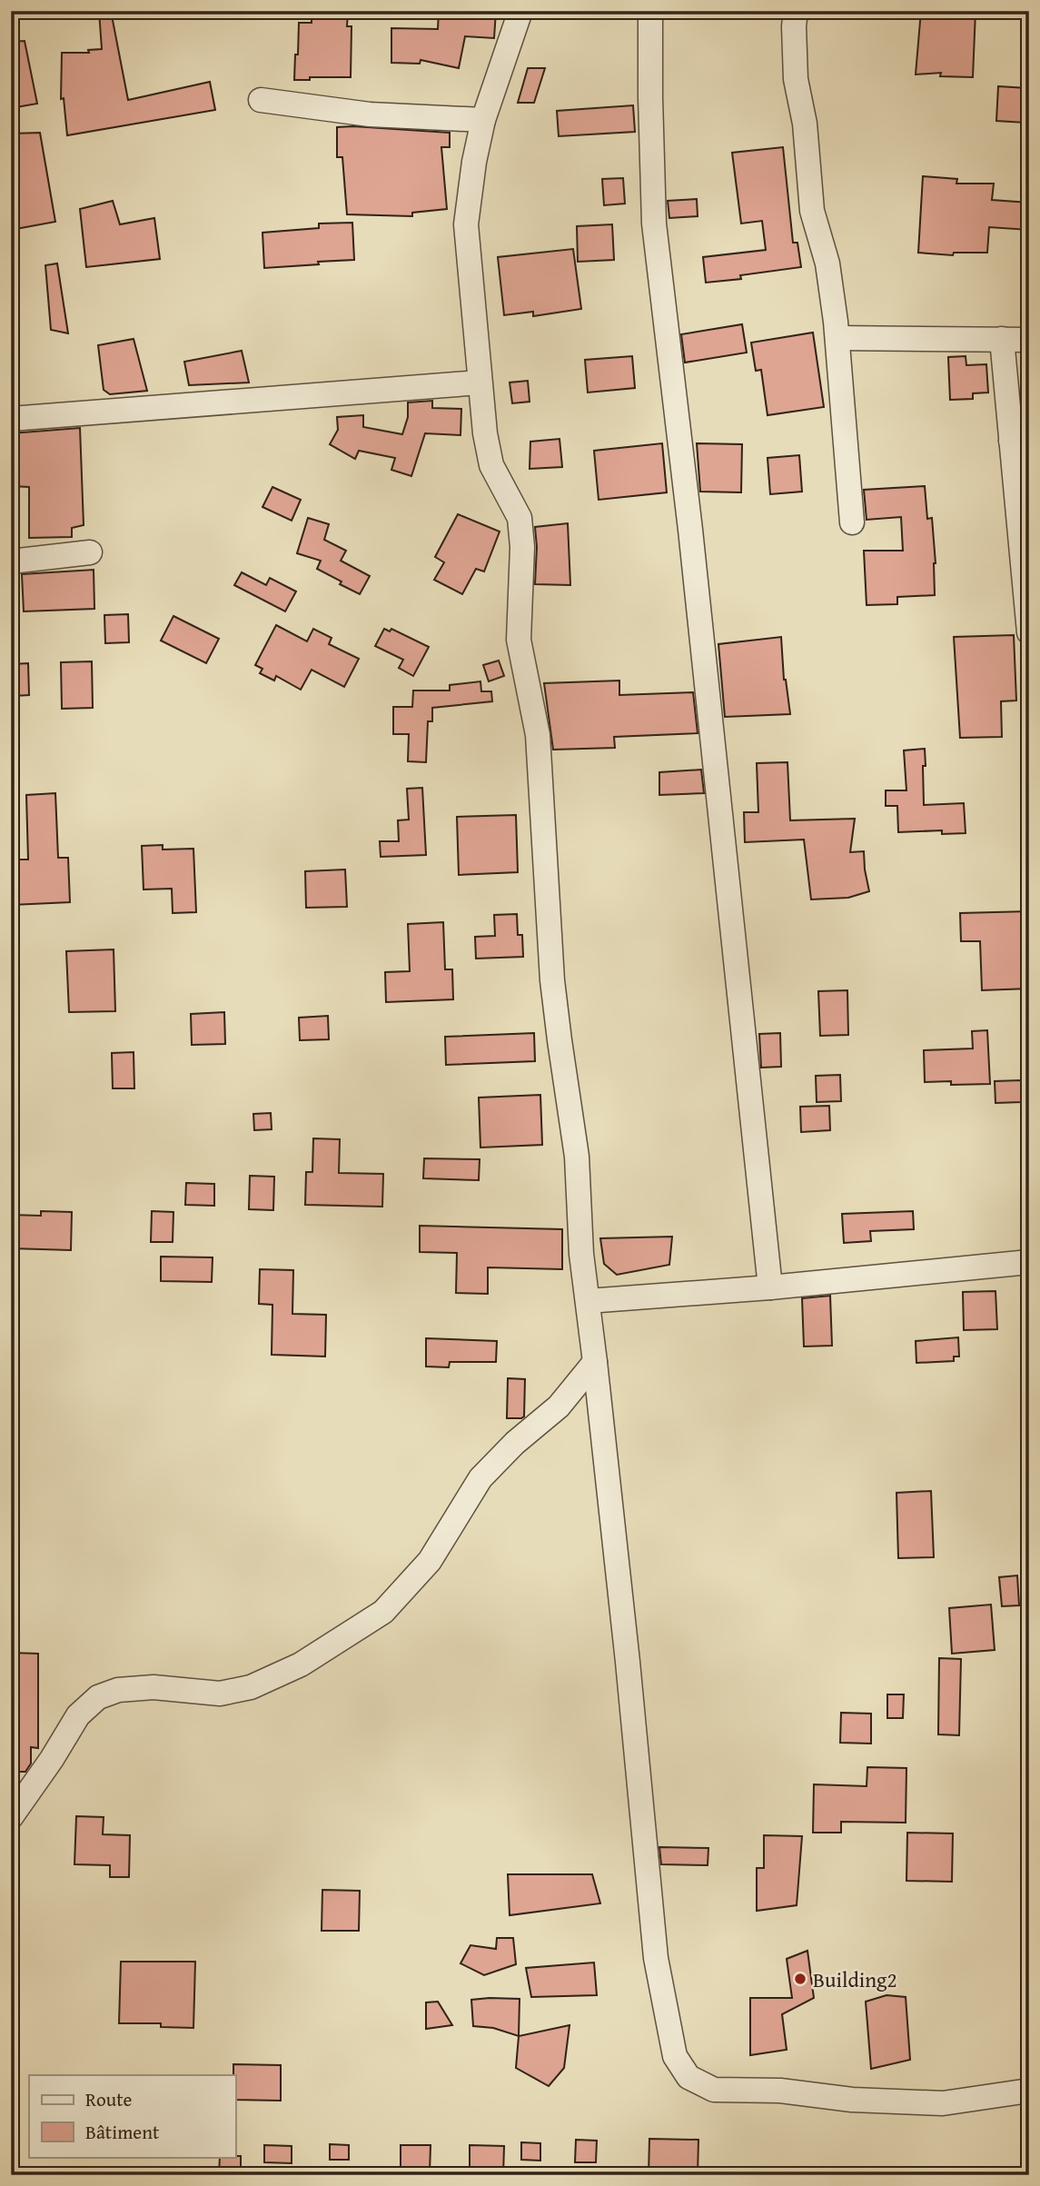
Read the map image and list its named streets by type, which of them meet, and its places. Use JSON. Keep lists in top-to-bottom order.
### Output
{
  "places": ["Building2"],
  "legend": ["Route", "Bâtiment"]
}
